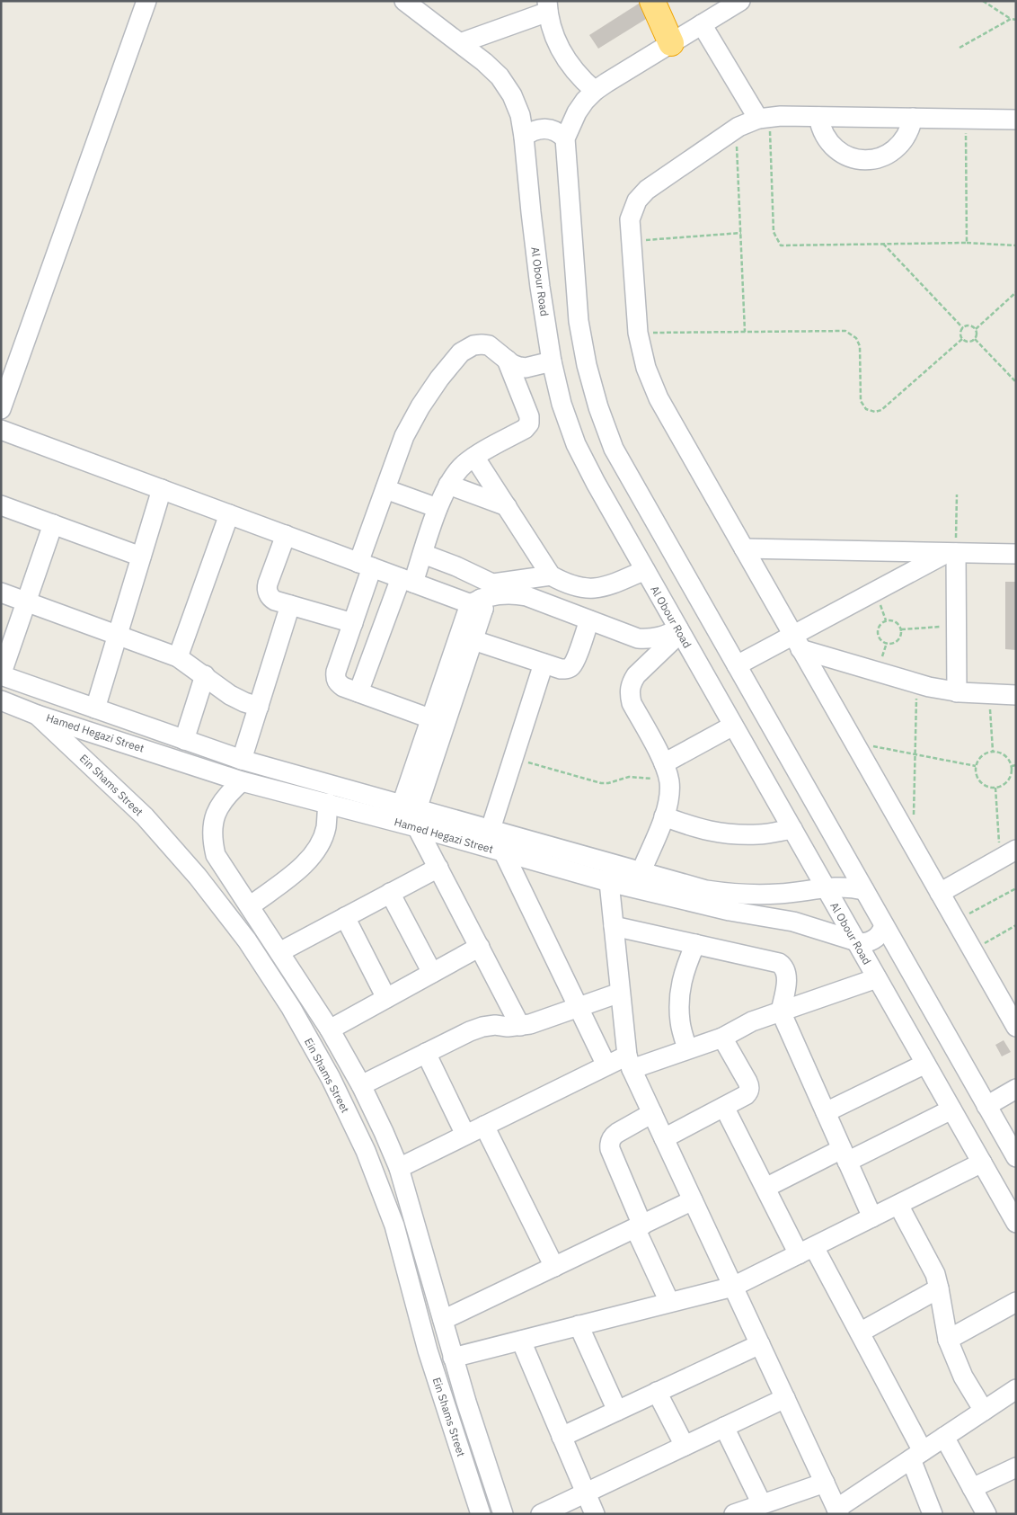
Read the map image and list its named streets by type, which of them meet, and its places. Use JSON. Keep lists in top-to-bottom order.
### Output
{
  "streets": {
    "street": ["Al Obour Road", "Hamed Hegazi Street", "Ein Shams Street"]
  },
  "crossings": [
    ["Al Obour Road", "Hamed Hegazi Street"],
    ["Hamed Hegazi Street", "Ein Shams Street"]
  ]
}
